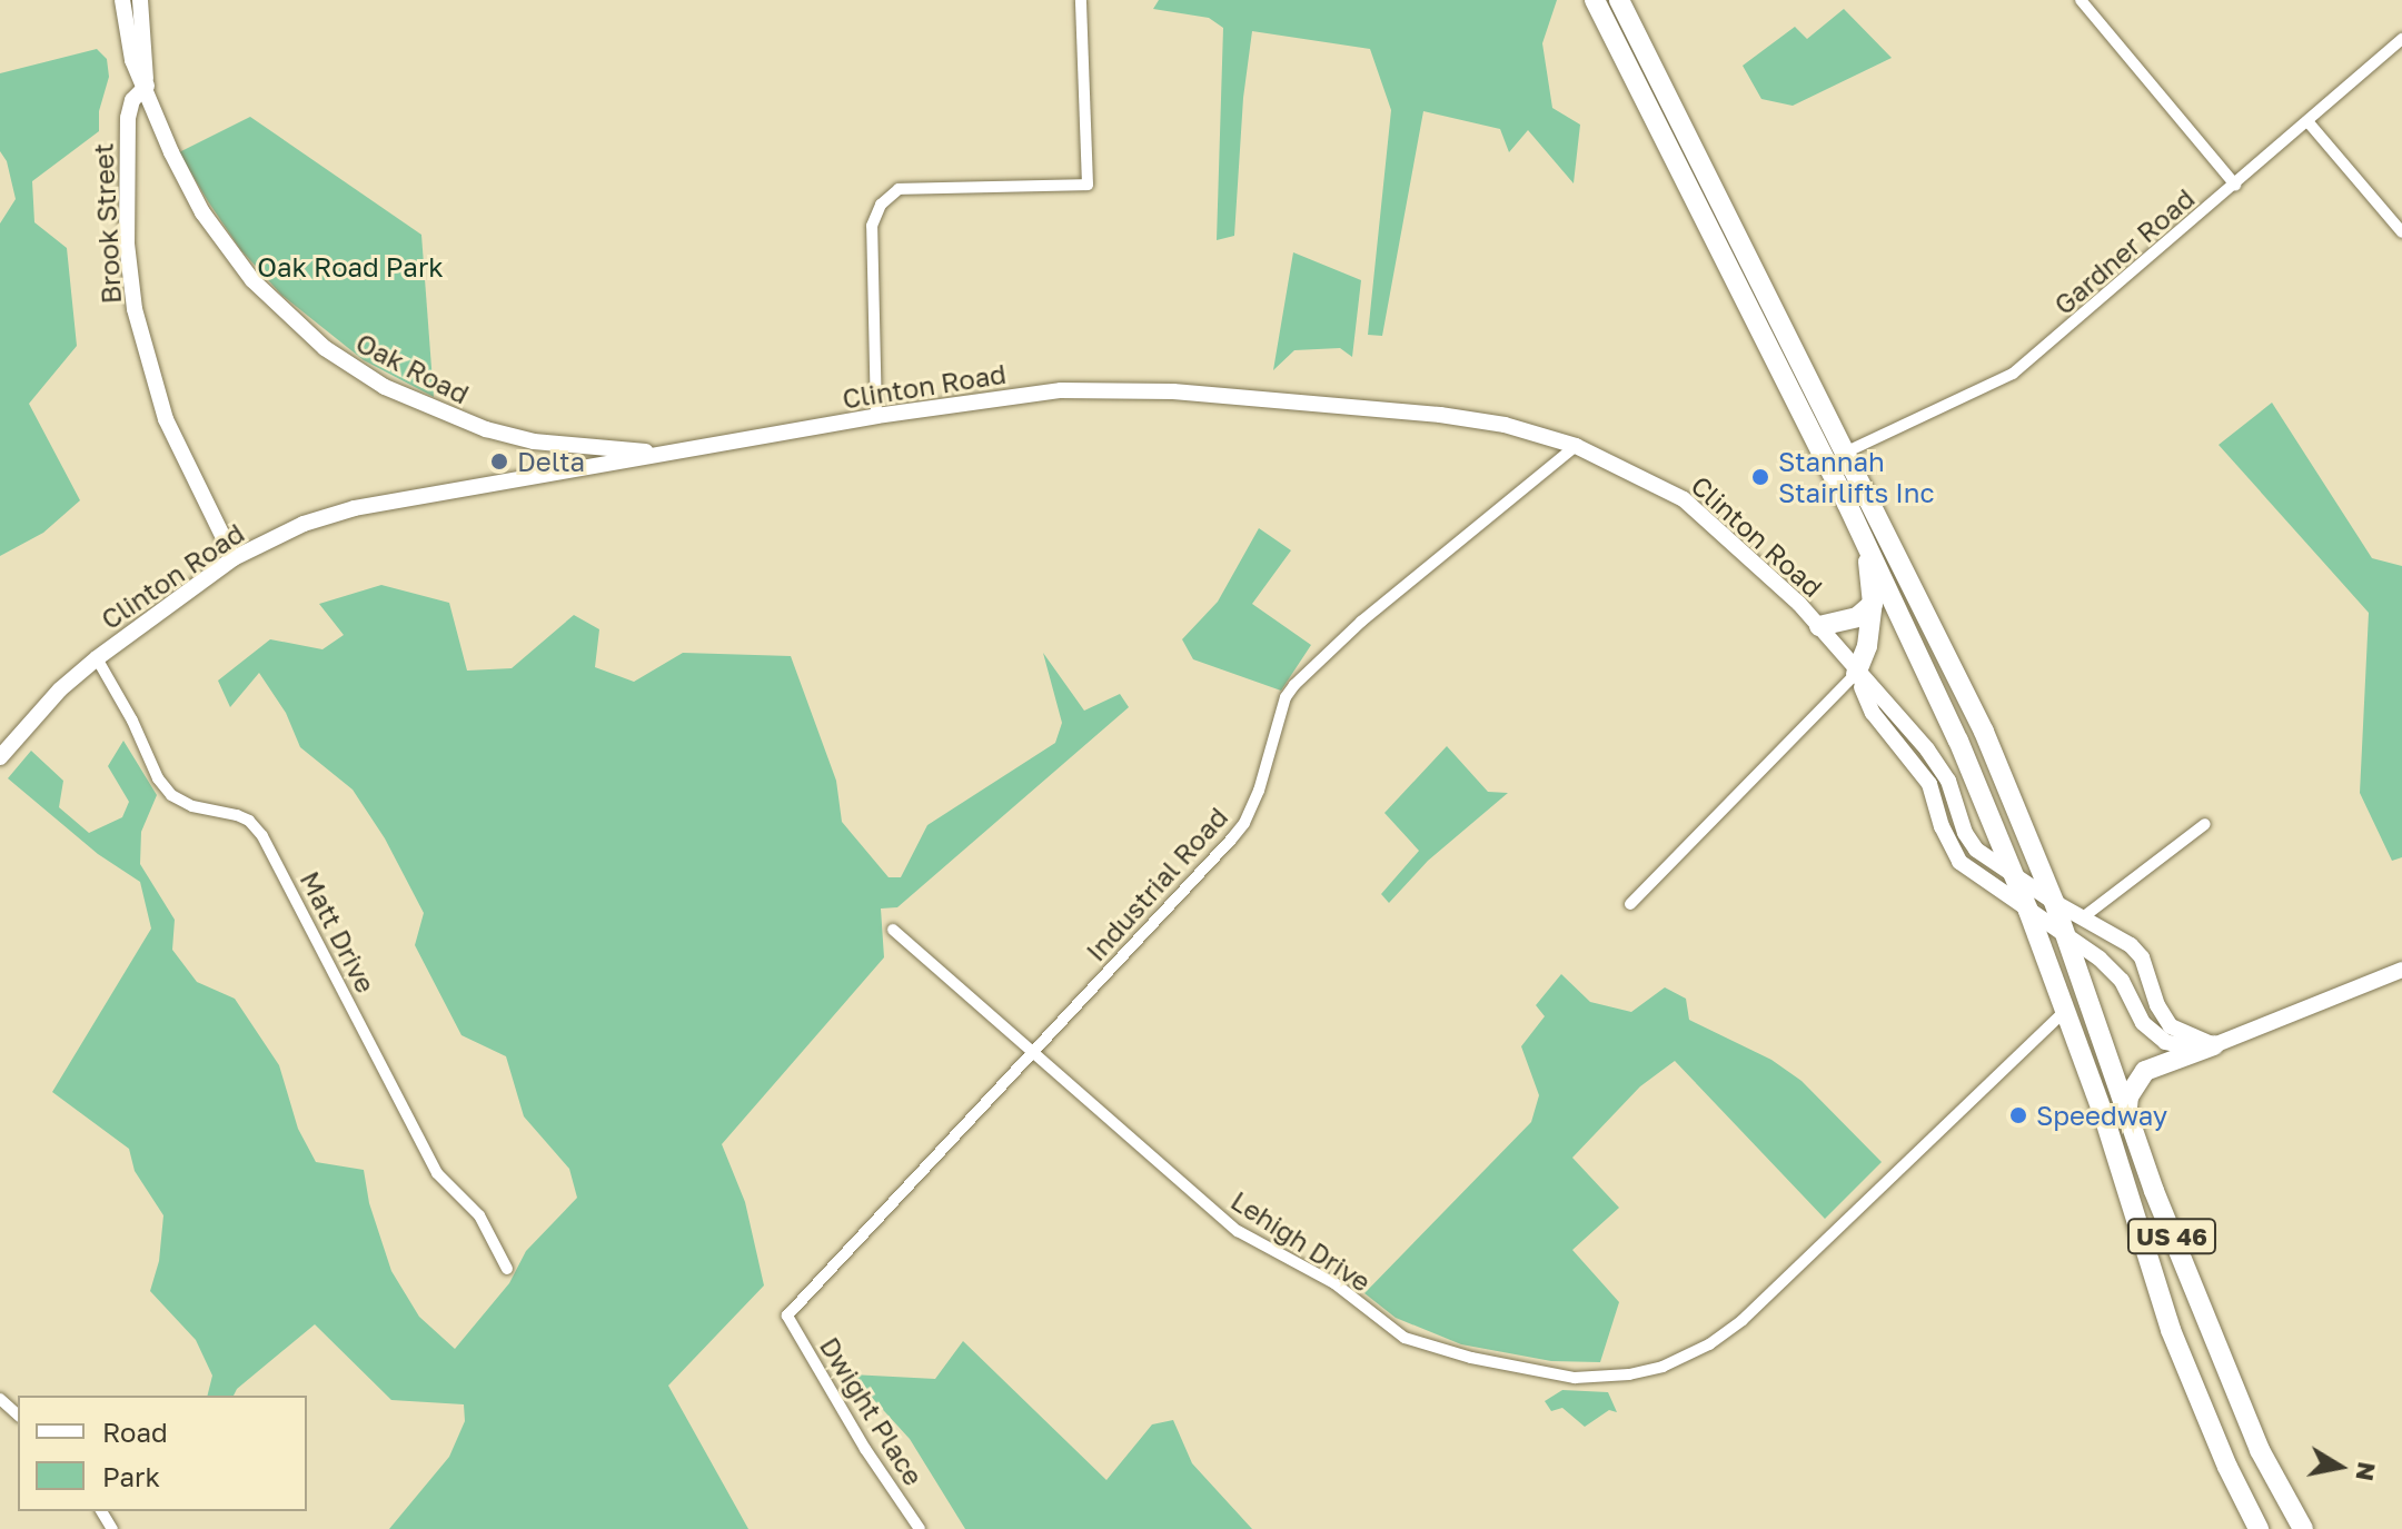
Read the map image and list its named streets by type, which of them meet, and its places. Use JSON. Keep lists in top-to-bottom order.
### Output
{
  "streets": {
    "highway": ["US 46"],
    "street": [
      "Brook Street",
      "Gardner Road",
      "Oak Road",
      "Clinton Road",
      "Industrial Road",
      "Matt Drive",
      "Lehigh Drive",
      "Dwight Place"
    ]
  },
  "crossings": [
    ["Brook Street", "Oak Road"],
    ["Brook Street", "Clinton Road"],
    ["Gardner Road", "US 46"],
    ["Oak Road", "Clinton Road"],
    ["Clinton Road", "Industrial Road"],
    ["Clinton Road", "Matt Drive"],
    ["Industrial Road", "Lehigh Drive"],
    ["Industrial Road", "Dwight Place"],
    ["US 46", "Lehigh Drive"]
  ],
  "parks": ["Oak Road Park"],
  "places": ["Delta", "Stannah Stairlifts Inc", "Speedway"],
  "legend": ["Road", "Park"],
  "north": "right"
}
